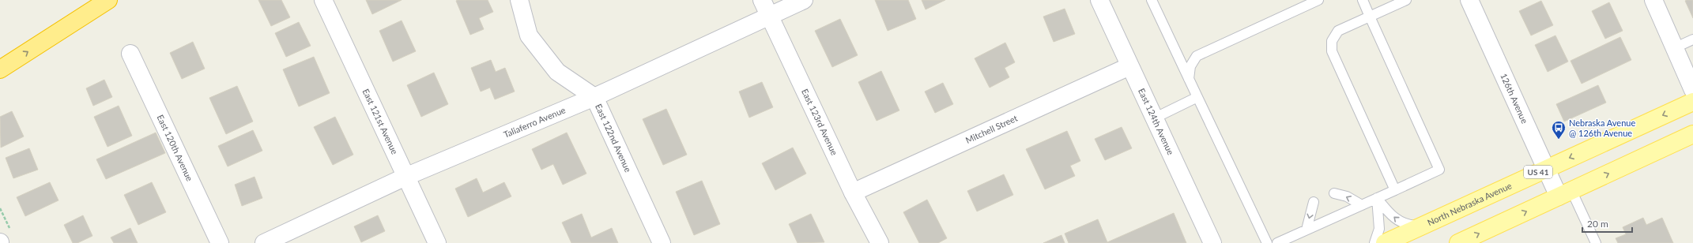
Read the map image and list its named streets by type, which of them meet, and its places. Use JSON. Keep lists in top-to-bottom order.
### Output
{
  "streets": {
    "main road": ["US 41", "North Nebraska Avenue"],
    "street": [
      "126th Avenue",
      "East 121st Avenue",
      "East 124th Avenue",
      "Taliaferro Avenue",
      "East 123rd Avenue",
      "Mitchell Street",
      "East 122nd Avenue",
      "East 120th Avenue"
    ]
  },
  "crossings": [
    ["126th Avenue", "North Nebraska Avenue"],
    ["East 121st Avenue", "Taliaferro Avenue"],
    ["East 124th Avenue", "Mitchell Street"],
    ["Taliaferro Avenue", "East 123rd Avenue"],
    ["Taliaferro Avenue", "East 122nd Avenue"],
    ["East 123rd Avenue", "Mitchell Street"]
  ],
  "places": {
    "bus stop": ["Nebraska Avenue @ 126th Avenue"]
  },
  "scale_bar": "20 m"
}
